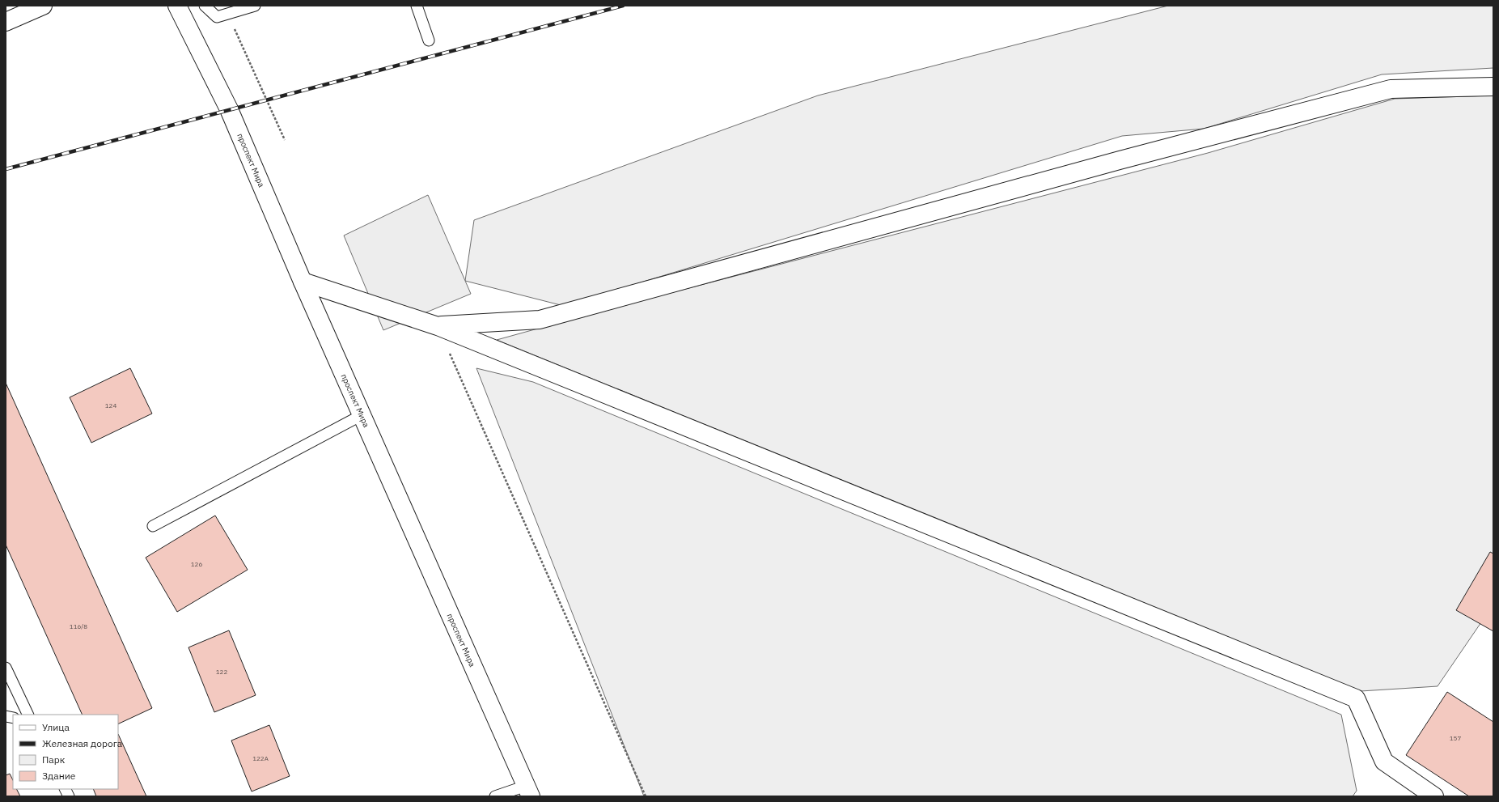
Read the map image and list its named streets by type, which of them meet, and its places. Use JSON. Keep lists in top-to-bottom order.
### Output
{
  "streets": {
    "street": ["проспект Мира"]
  },
  "house_numbers": [
    "124",
    "126",
    "116/8",
    "122",
    "157",
    "122А"
  ],
  "legend": [
    "Улица",
    "Железная дорога",
    "Парк",
    "Здание"
  ]
}
